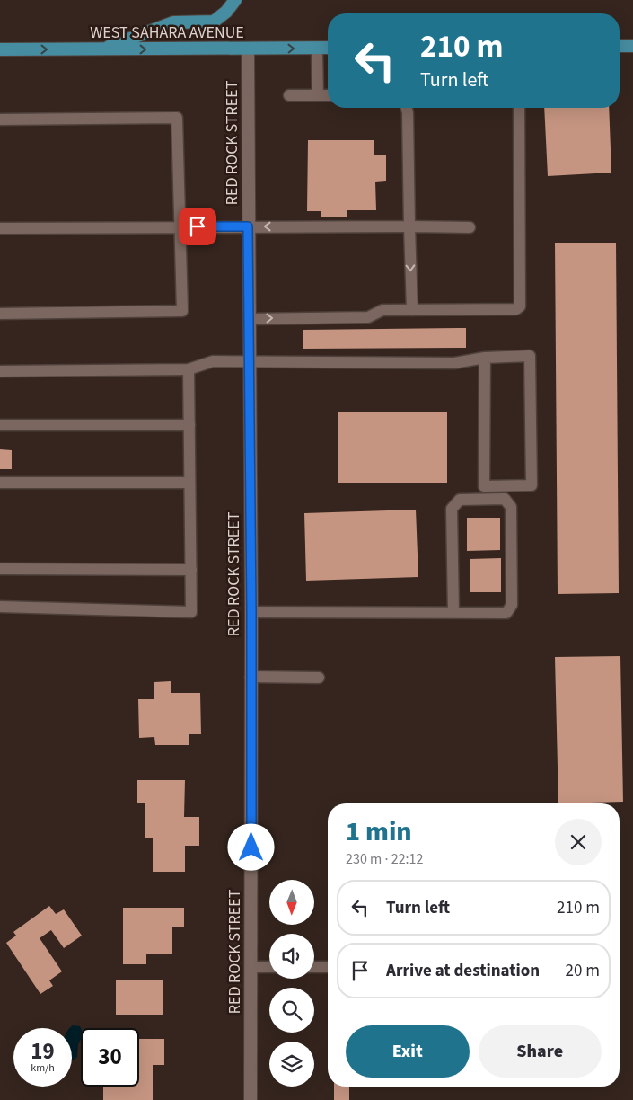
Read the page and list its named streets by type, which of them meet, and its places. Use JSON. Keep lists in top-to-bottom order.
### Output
{
  "streets": {
    "main road": ["WEST SAHARA AVENUE"],
    "street": ["RED ROCK STREET"]
  },
  "crossings": [
    ["WEST SAHARA AVENUE", "RED ROCK STREET"]
  ],
  "north": "bottom",
  "page": {
    "turn": ["210 m", "Turn left"],
    "heading": ["1 min", "230 m · 22:12"],
    "list": [
      {
        "name": "Turn left",
        "value": "210 m"
      },
      {
        "name": "Arrive at destination",
        "value": "20 m"
      }
    ],
    "buttons": ["Exit", "Share"],
    "speed": "19 km/h",
    "limit": "30"
  }
}
